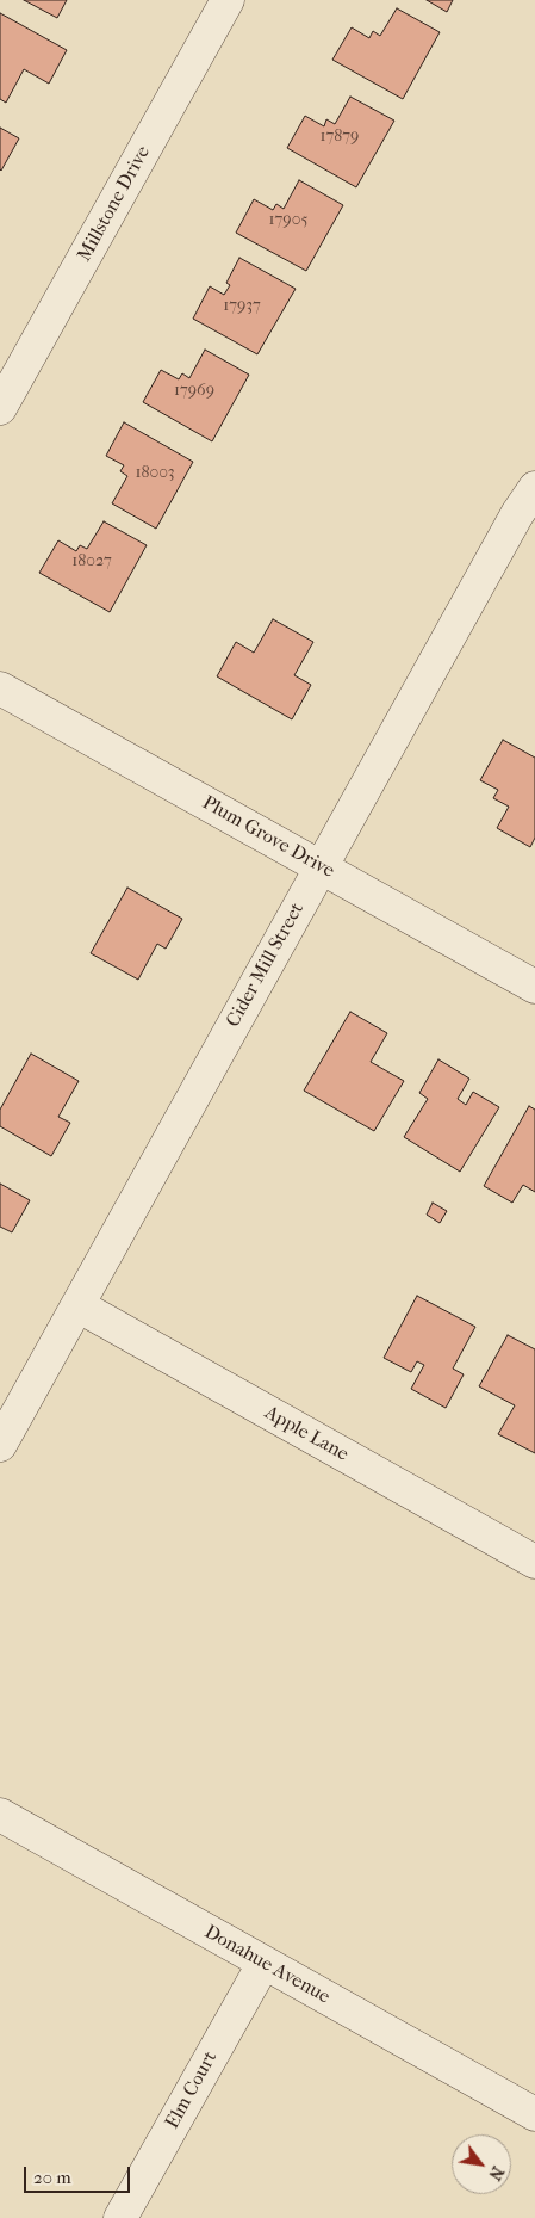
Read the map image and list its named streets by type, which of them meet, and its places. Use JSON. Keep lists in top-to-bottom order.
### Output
{
  "streets": {
    "street": [
      "Millstone Drive",
      "Plum Grove Drive",
      "Cider Mill Street",
      "Apple Lane",
      "Donahue Avenue",
      "Elm Court"
    ]
  },
  "crossings": [
    ["Plum Grove Drive", "Cider Mill Street"],
    ["Cider Mill Street", "Apple Lane"],
    ["Donahue Avenue", "Elm Court"]
  ],
  "house_numbers": [
    "17879",
    "17905",
    "17937",
    "17969",
    "18003",
    "18027"
  ],
  "scale_bar": "20 m",
  "north": "bottom right"
}
